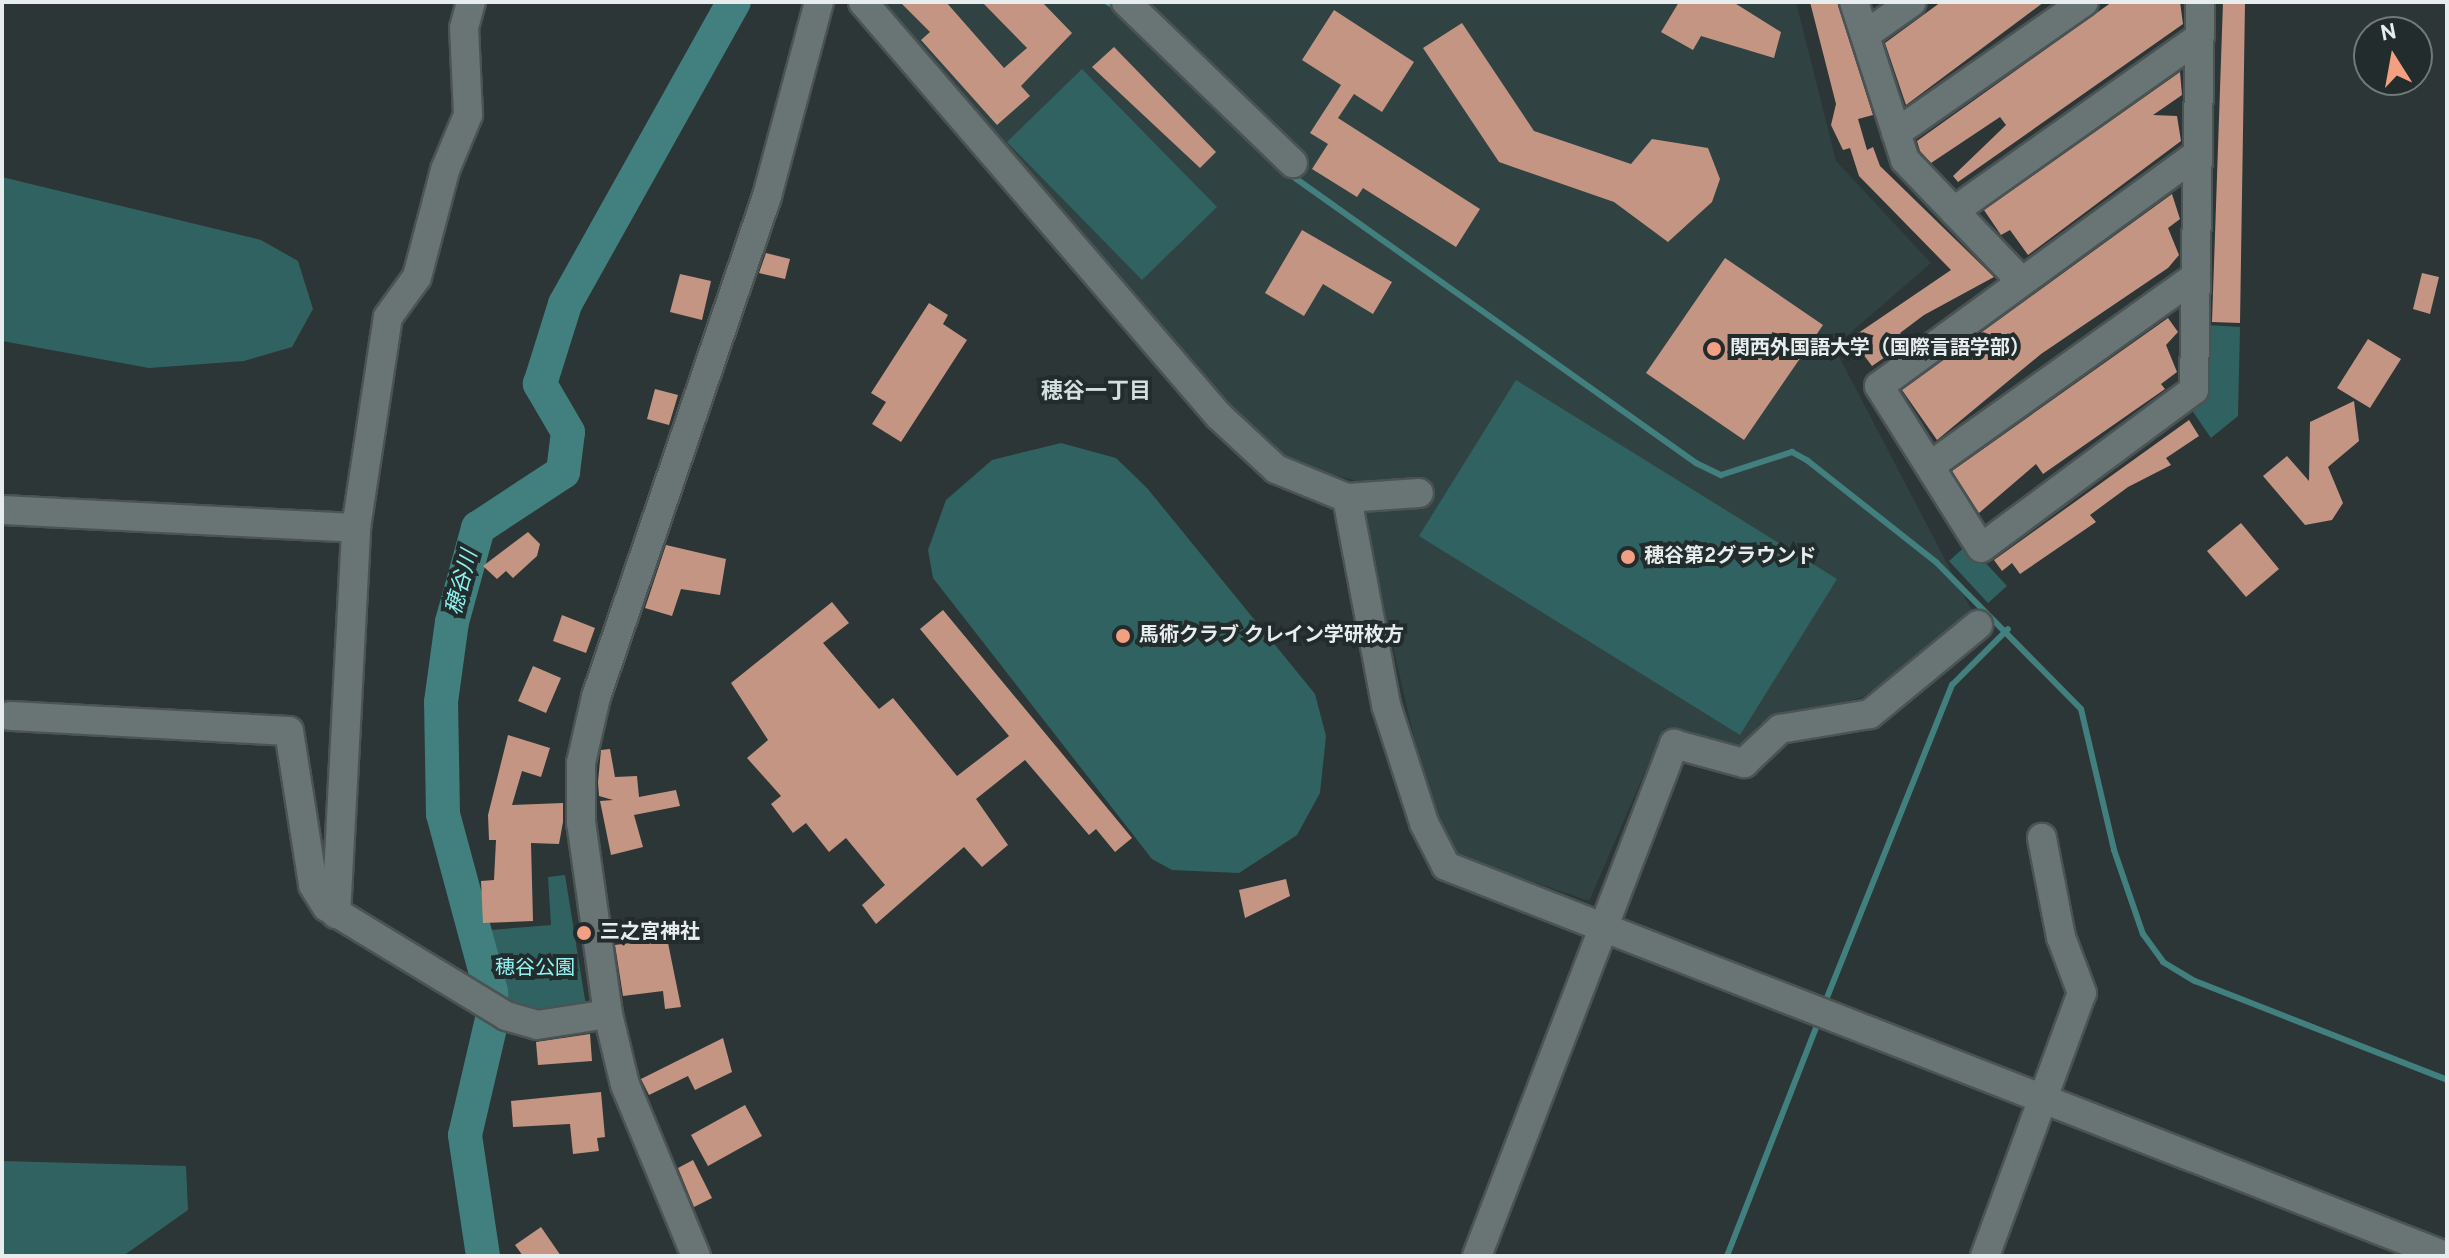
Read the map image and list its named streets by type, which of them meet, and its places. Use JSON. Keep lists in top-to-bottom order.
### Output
{
  "districts": ["穂谷一丁目"],
  "water": ["穂谷川"],
  "parks": ["穂谷公園"],
  "places": [
    "関西外国語大学（国際言語学部）",
    "穂谷第2グラウンド",
    "馬術クラブ クレイン学研枚方",
    "三之宮神社"
  ],
  "north": "top"
}
